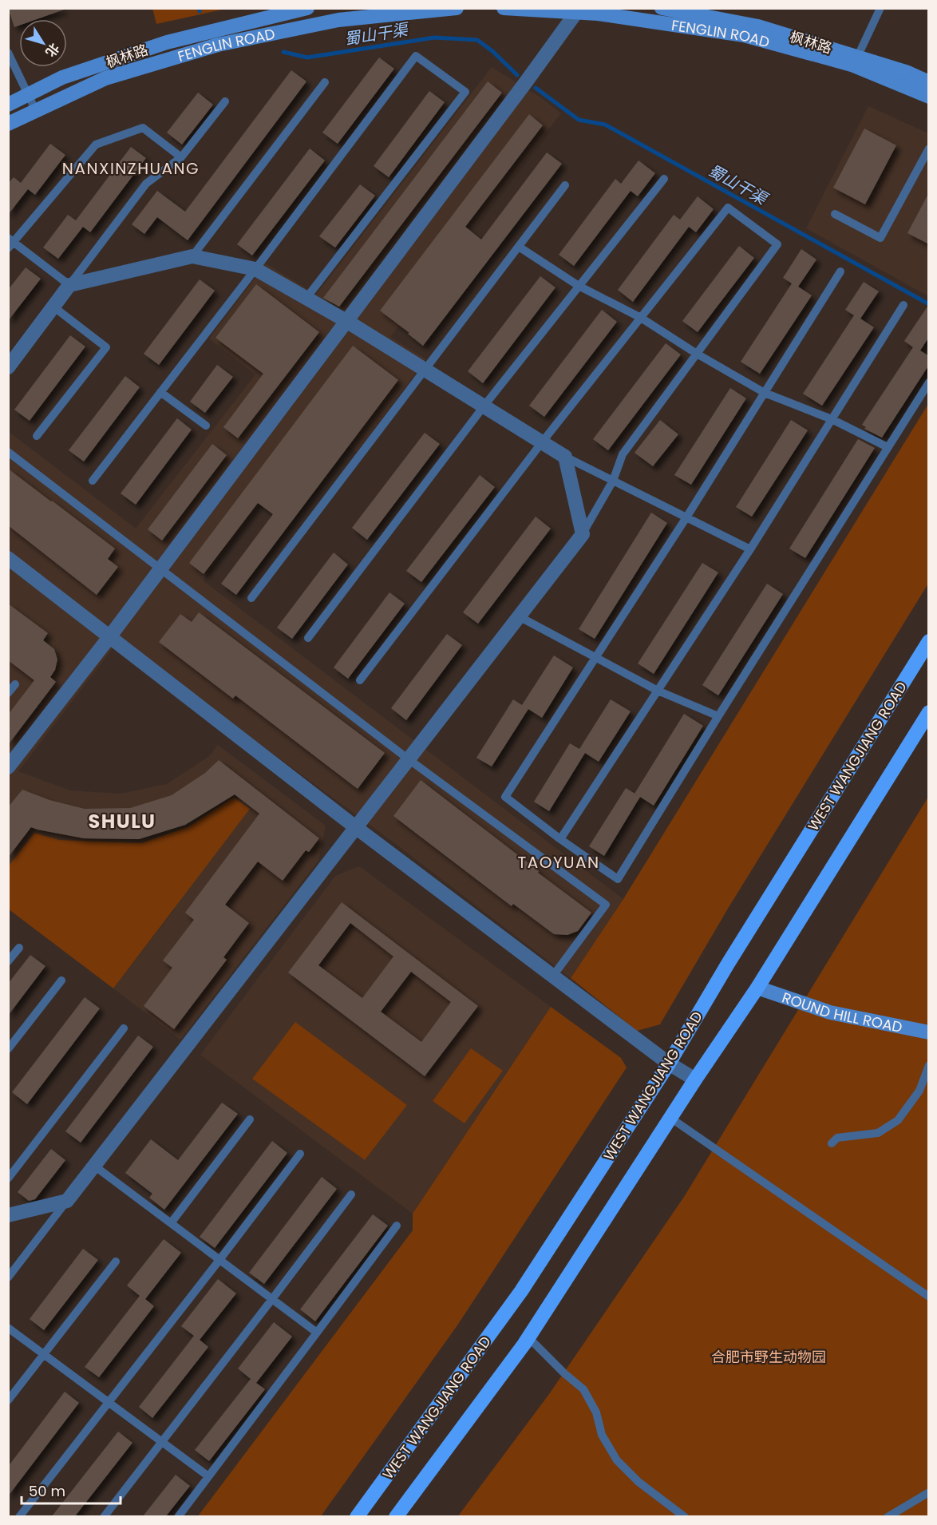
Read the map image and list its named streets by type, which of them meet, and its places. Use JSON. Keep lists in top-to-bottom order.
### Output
{
  "streets": {
    "main road": [
      "FENGLIN ROAD",
      "枫林路",
      "WEST WANGJIANG ROAD",
      "ROUND HILL ROAD"
    ]
  },
  "crossings": [
    ["FENGLIN ROAD", "枫林路"]
  ],
  "districts": ["NANXINZHUANG", "SHULU", "TAOYUAN"],
  "water": ["蜀山干渠"],
  "parks": ["合肥市野生动物园"],
  "scale_bar": "50 m",
  "north": "bottom right"
}
